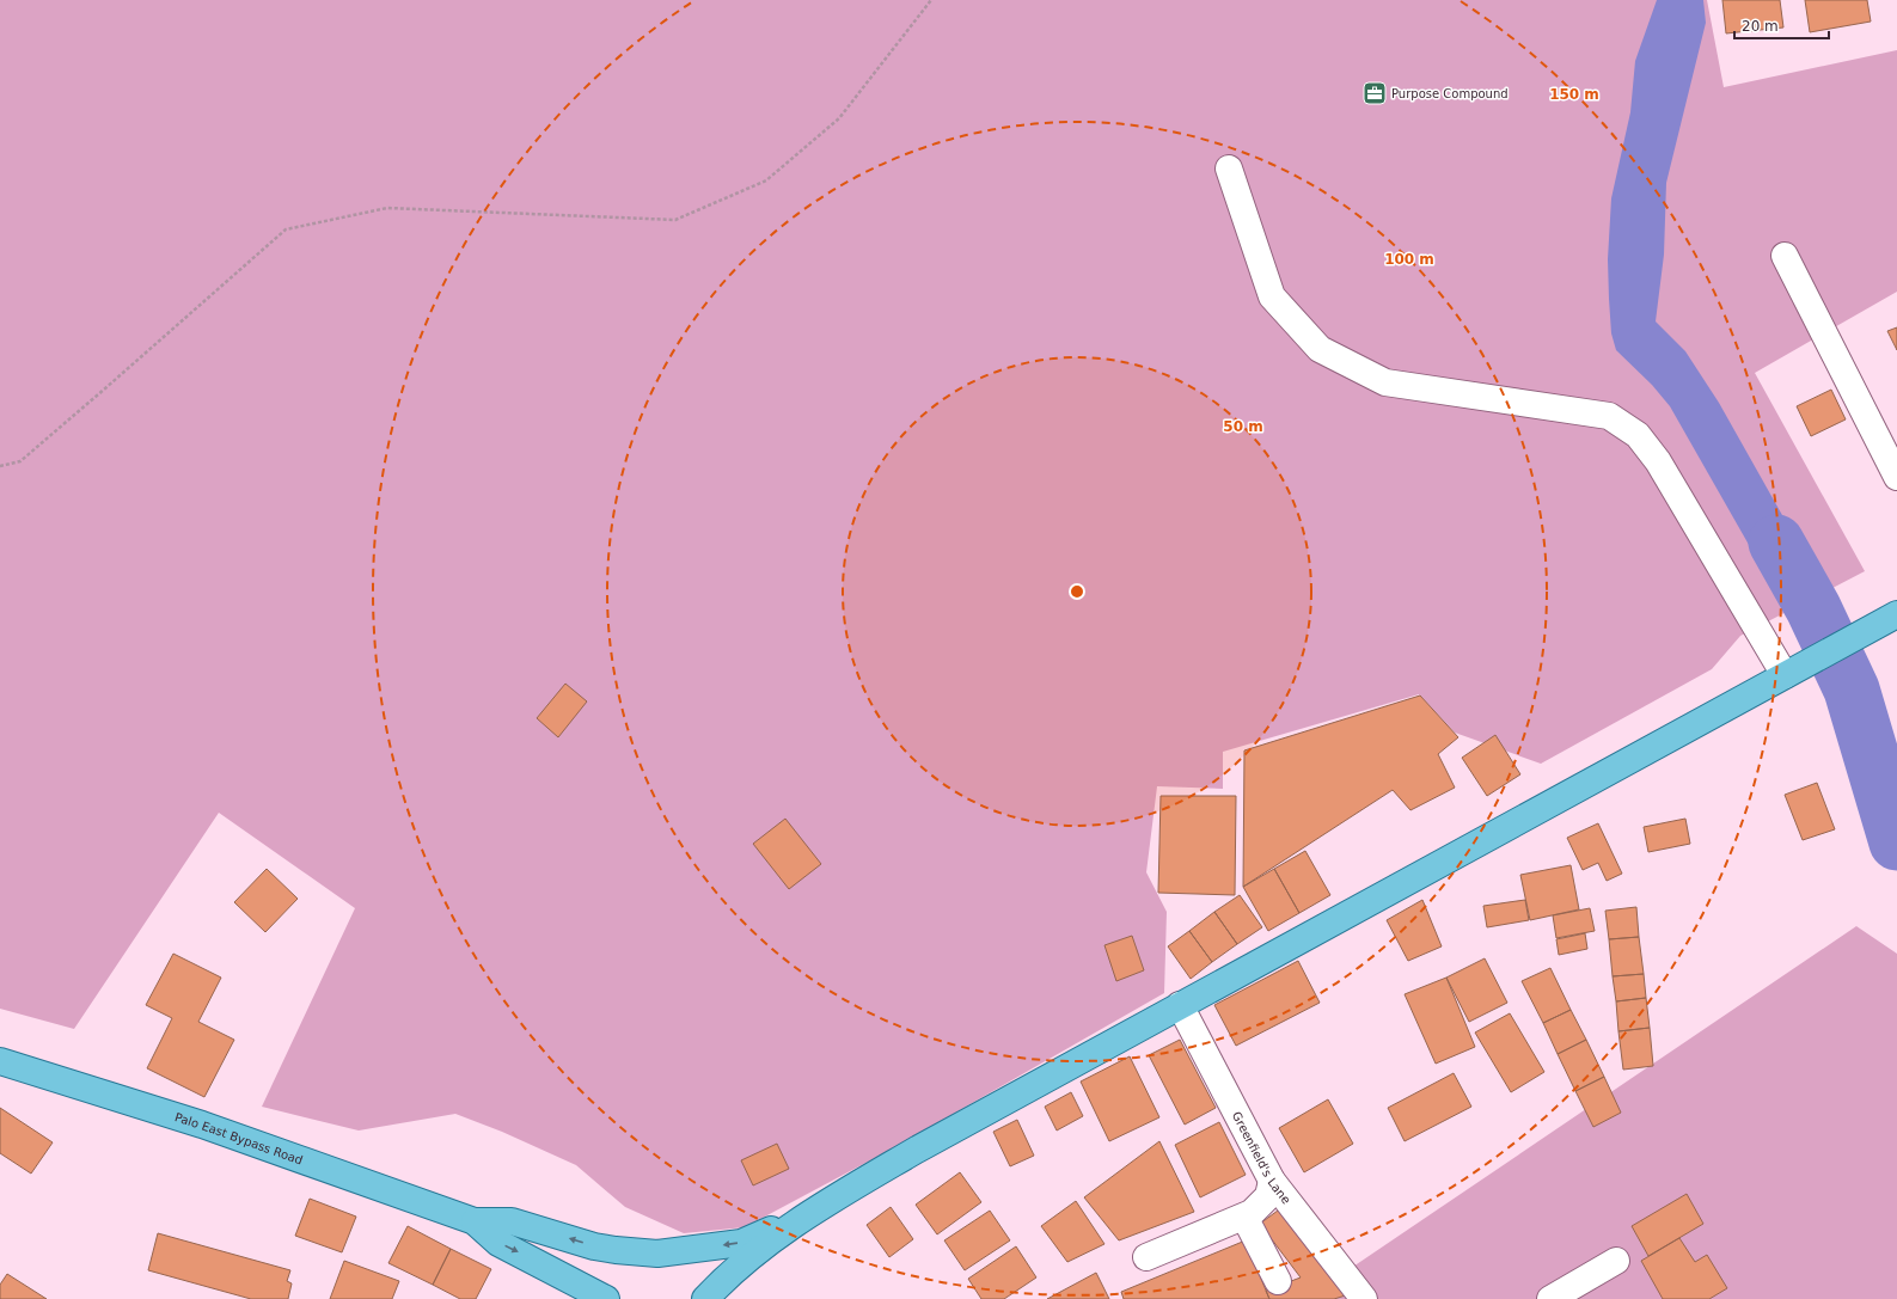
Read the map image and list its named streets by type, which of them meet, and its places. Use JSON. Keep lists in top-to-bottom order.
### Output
{
  "streets": {
    "main road": ["Palo East Bypass Road"],
    "street": ["Greenfield's Lane"]
  },
  "places": {
    "office": ["Purpose Compound"]
  },
  "scale_bar": "20 m",
  "rings": ["150 m", "100 m", "50 m"]
}
